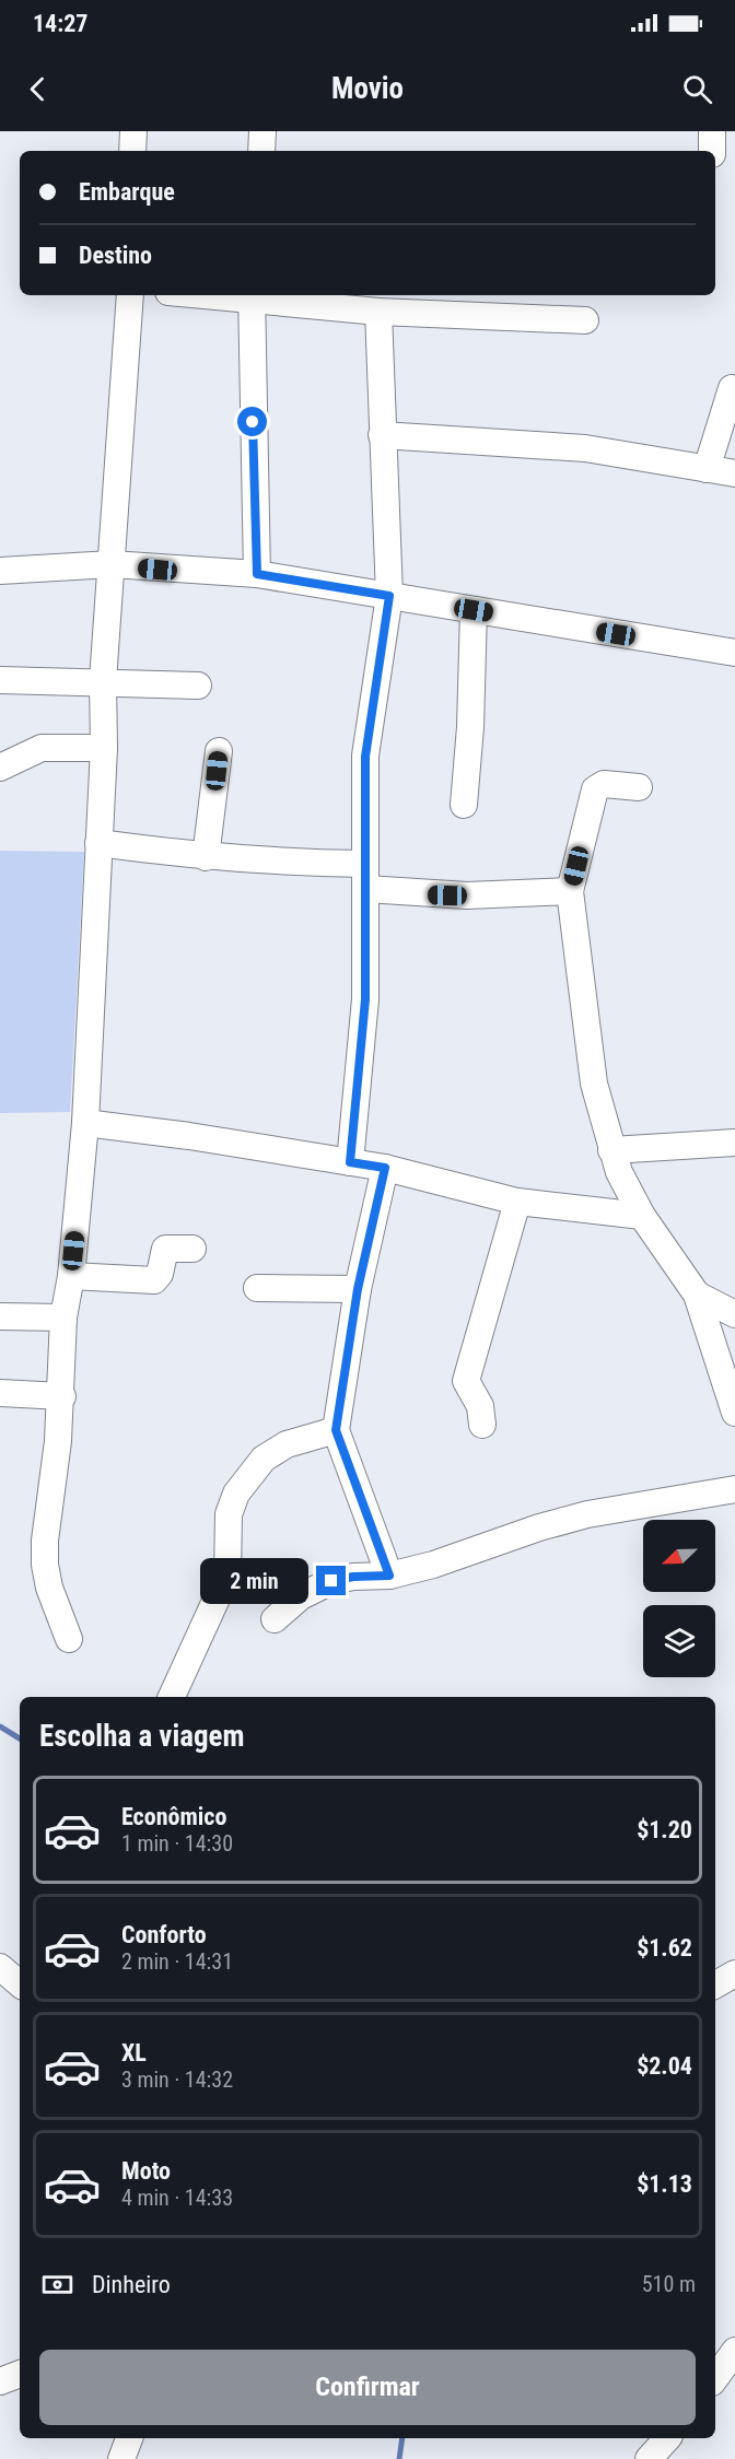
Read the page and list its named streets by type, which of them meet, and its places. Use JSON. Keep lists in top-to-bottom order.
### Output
{
  "north": "bottom left",
  "page": {
    "status": "14:27",
    "header": "Movio",
    "banner": ["Embarque", "Destino"],
    "bubble": "2 min",
    "heading": "Escolha a viagem",
    "list": [
      {
        "name": "Econômico",
        "note": "1 min · 14:30",
        "value": "$1.20"
      },
      {
        "name": "Conforto",
        "note": "2 min · 14:31",
        "value": "$1.62"
      },
      {
        "name": "XL",
        "note": "3 min · 14:32",
        "value": "$2.04"
      },
      {
        "name": "Moto",
        "note": "4 min · 14:33",
        "value": "$1.13"
      }
    ],
    "pay": ["Dinheiro", "510 m"],
    "buttons": "Confirmar"
  }
}
